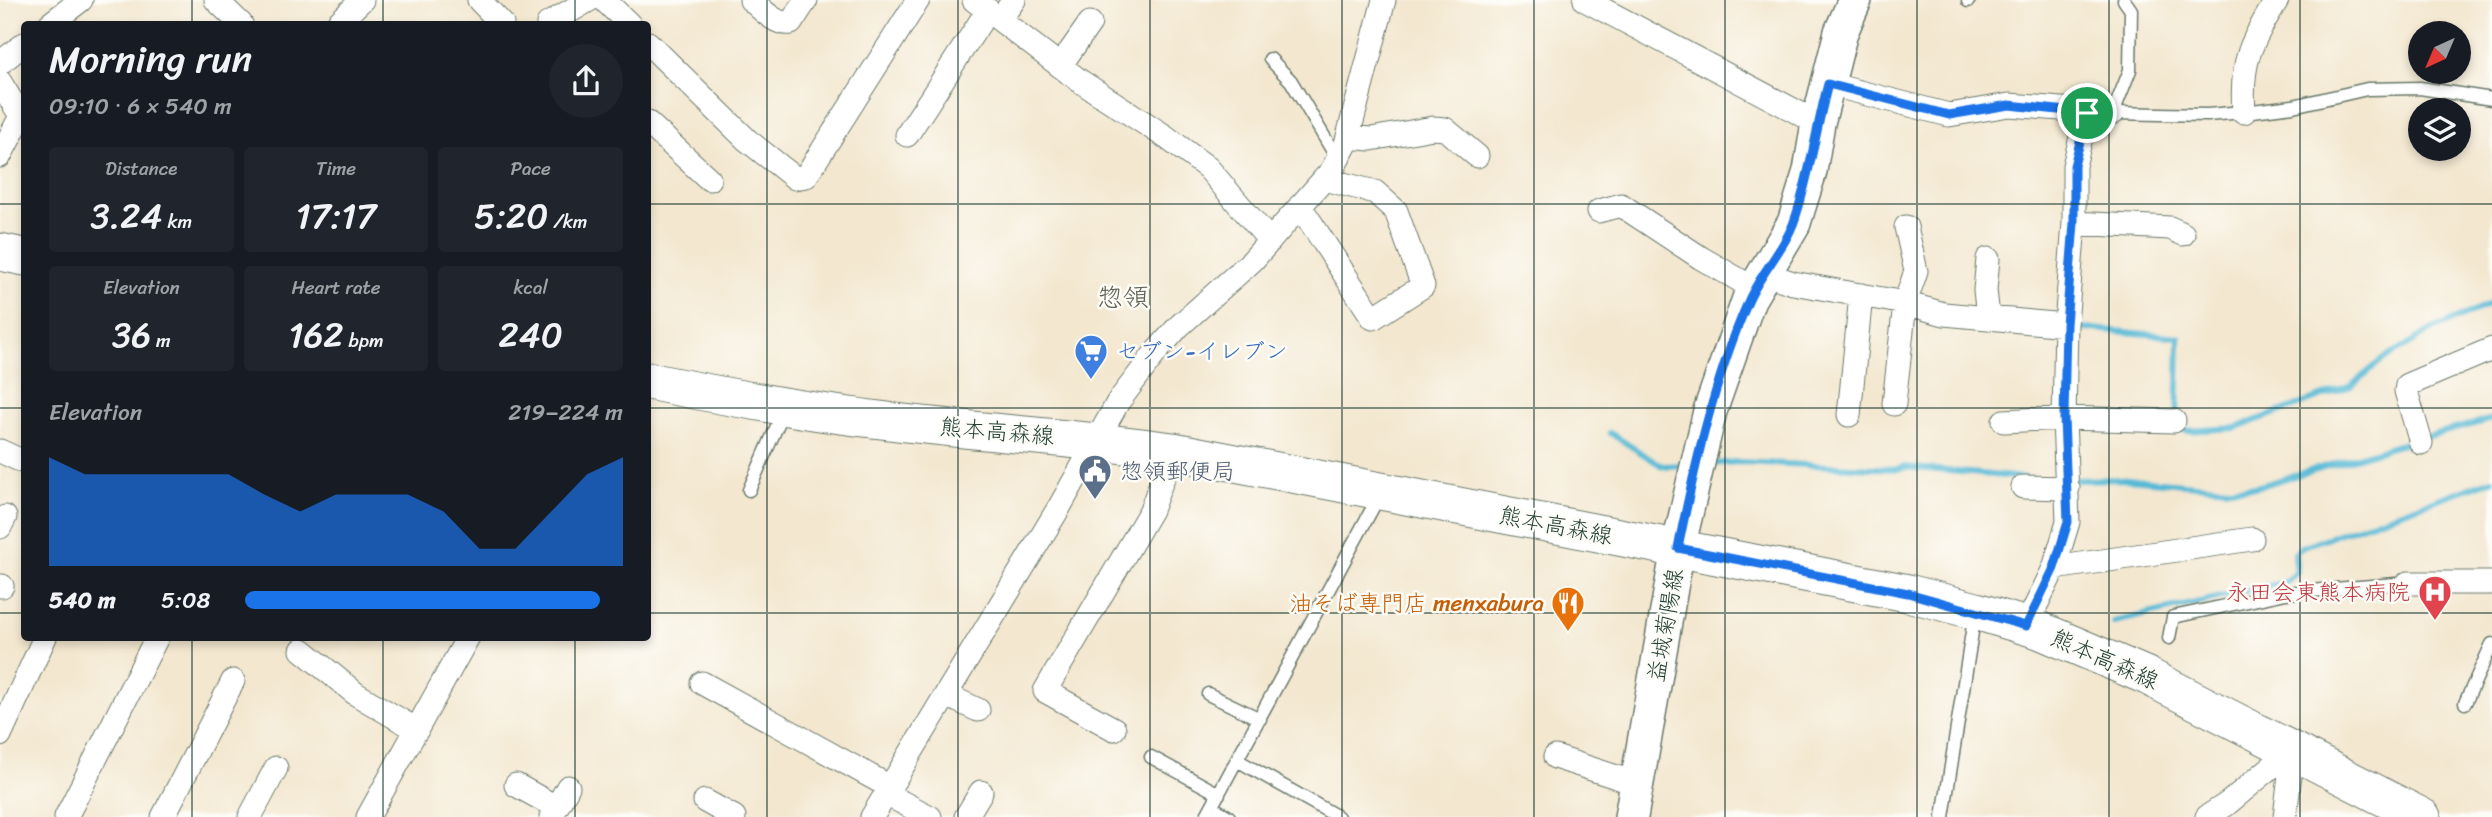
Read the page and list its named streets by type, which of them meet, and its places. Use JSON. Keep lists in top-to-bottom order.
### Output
{
  "streets": {
    "main road": ["熊本高森線", "益城菊陽線"]
  },
  "crossings": [
    ["熊本高森線", "益城菊陽線"]
  ],
  "districts": ["惣領"],
  "places": {
    "supermarket": ["セブン-イレブン"],
    "public building": ["惣領郵便局"],
    "hospital": ["永田会東熊本病院"],
    "restaurant": ["油そば専門店 menxabura"]
  },
  "north": "bottom left",
  "page": {
    "heading": ["Morning run", "09:10 · 6 × 540 m"],
    "stats": [
      ["Distance", "3.24 km"],
      ["Time", "17:17"],
      ["Pace", "5:20 /km"],
      ["Elevation", "36 m"],
      ["Heart rate", "162 bpm"],
      ["kcal", "240"]
    ],
    "chart": ["Elevation", "219–224 m"],
    "list": [
      {
        "name": "540 m",
        "note": "5:08"
      }
    ]
  }
}
